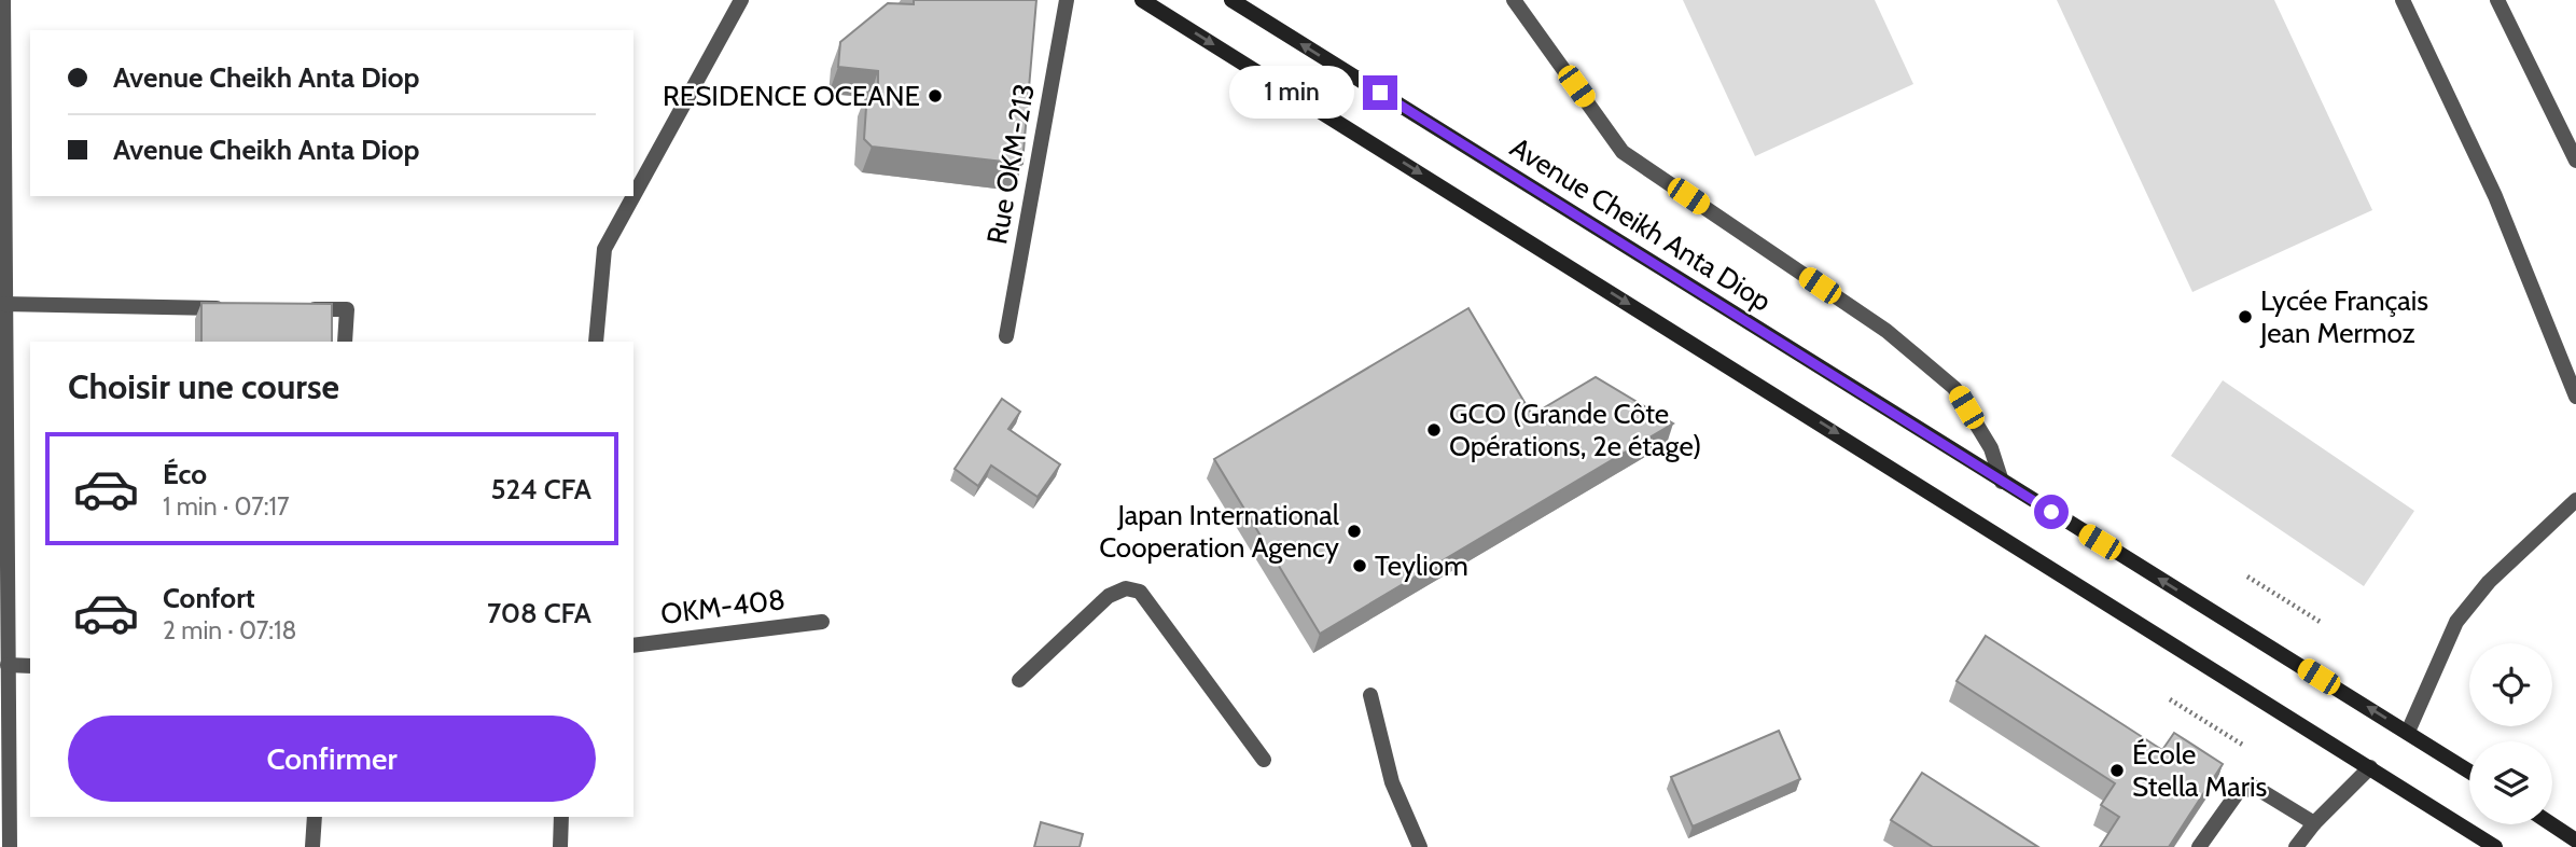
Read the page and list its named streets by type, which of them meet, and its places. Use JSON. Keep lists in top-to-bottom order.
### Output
{
  "streets": {
    "street": ["Rue OKM-213", "Avenue Cheikh Anta Diop", "OKM-408"]
  },
  "places": [
    "RESIDENCE OCEANE",
    "Lycée Français Jean Mermoz",
    "GCO (Grande Côte Opérations, 2e étage)",
    "Japan International Cooperation Agency",
    "Teyliom",
    "École Stella Maris"
  ],
  "page": {
    "banner": ["Avenue Cheikh Anta Diop", "Avenue Cheikh Anta Diop"],
    "bubble": "1 min",
    "heading": "Choisir une course",
    "list": [
      {
        "name": "Éco",
        "note": "1 min · 07:17",
        "value": "524 CFA"
      },
      {
        "name": "Confort",
        "note": "2 min · 07:18",
        "value": "708 CFA"
      }
    ],
    "buttons": "Confirmer"
  }
}
